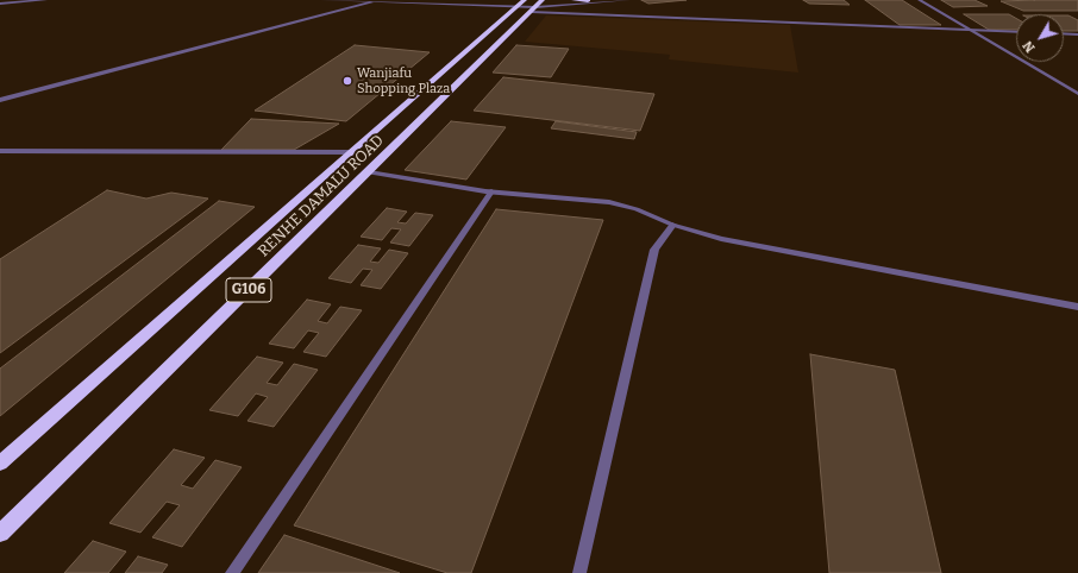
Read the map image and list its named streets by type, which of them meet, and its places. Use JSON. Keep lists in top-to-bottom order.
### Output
{
  "streets": {
    "highway": ["RENHE DAMALU ROAD", "G106"]
  },
  "places": ["Wanjiafu Shopping Plaza"],
  "north": "bottom left"
}
